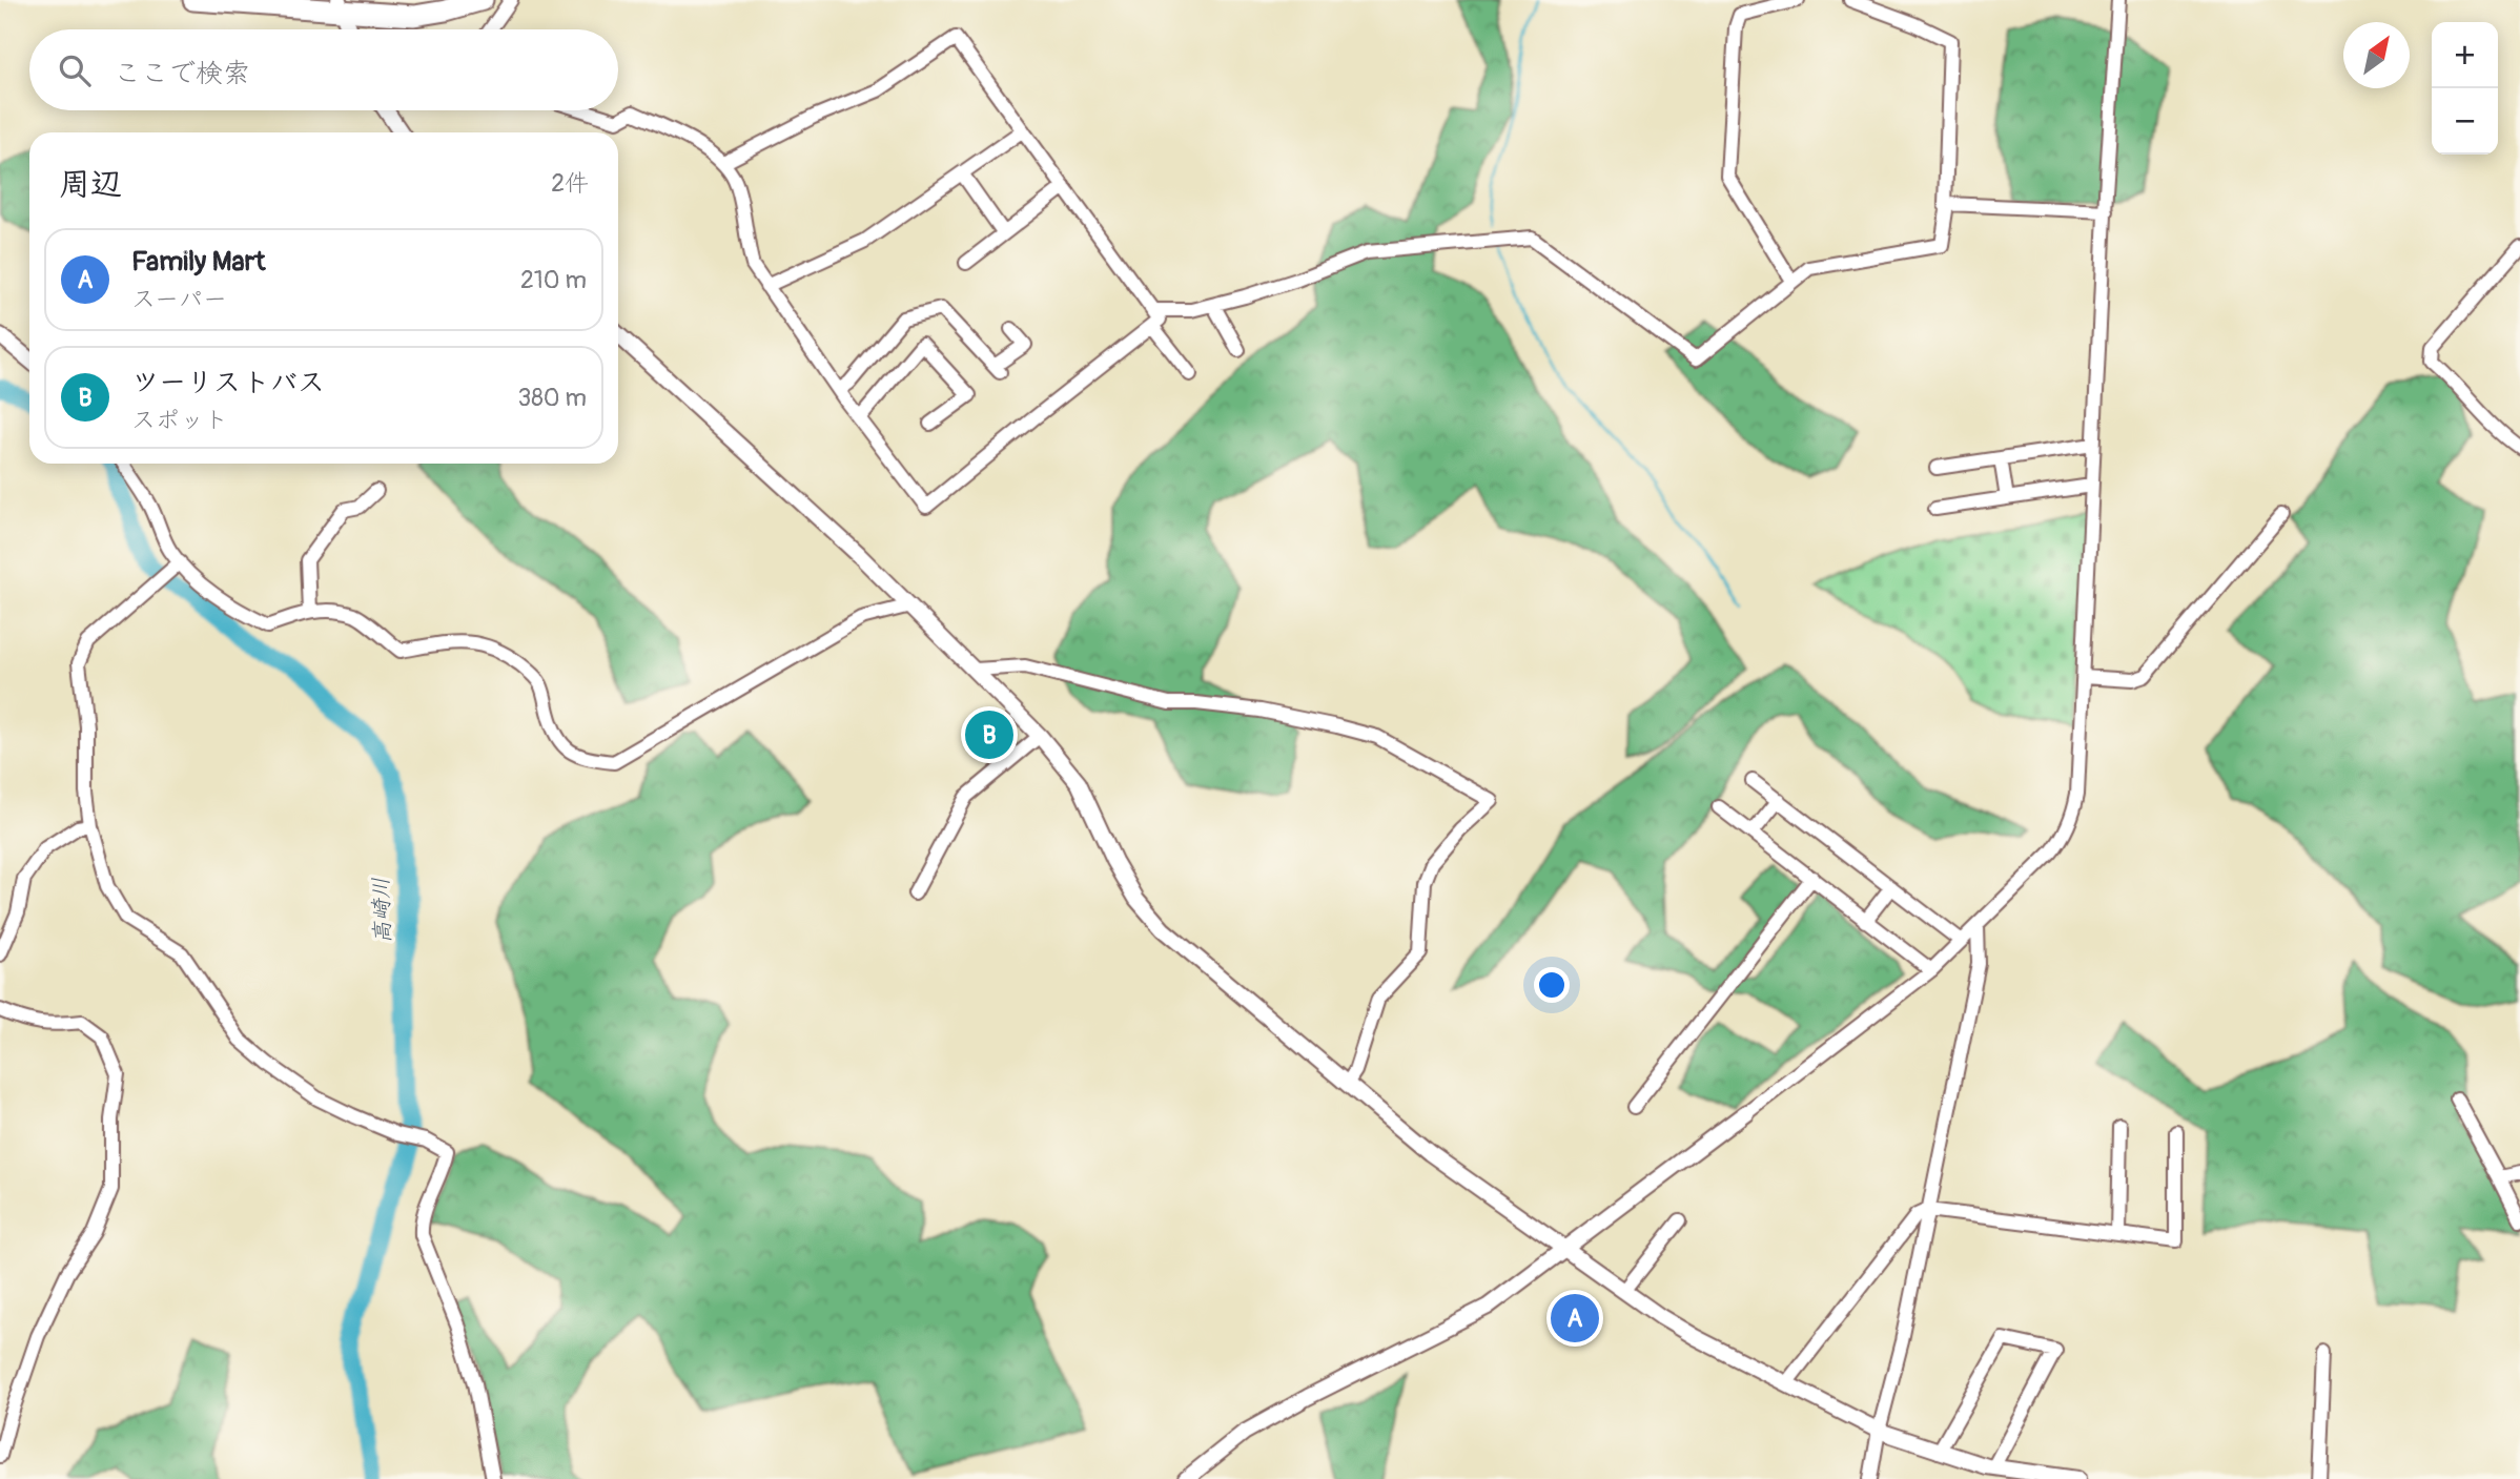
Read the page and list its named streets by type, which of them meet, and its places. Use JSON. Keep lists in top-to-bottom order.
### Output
{
  "water": ["高崎川"],
  "north": "top right",
  "page": {
    "map_buttons": ["+", "−"],
    "search": "ここで検索",
    "heading": ["周辺", "2件"],
    "list": [
      {
        "mark": "A",
        "name": "Family Mart",
        "note": "スーパー",
        "value": "210 m"
      },
      {
        "mark": "B",
        "name": "ツーリストバス",
        "note": "スポット",
        "value": "380 m"
      }
    ],
    "pins": ["B", "A"]
  }
}
